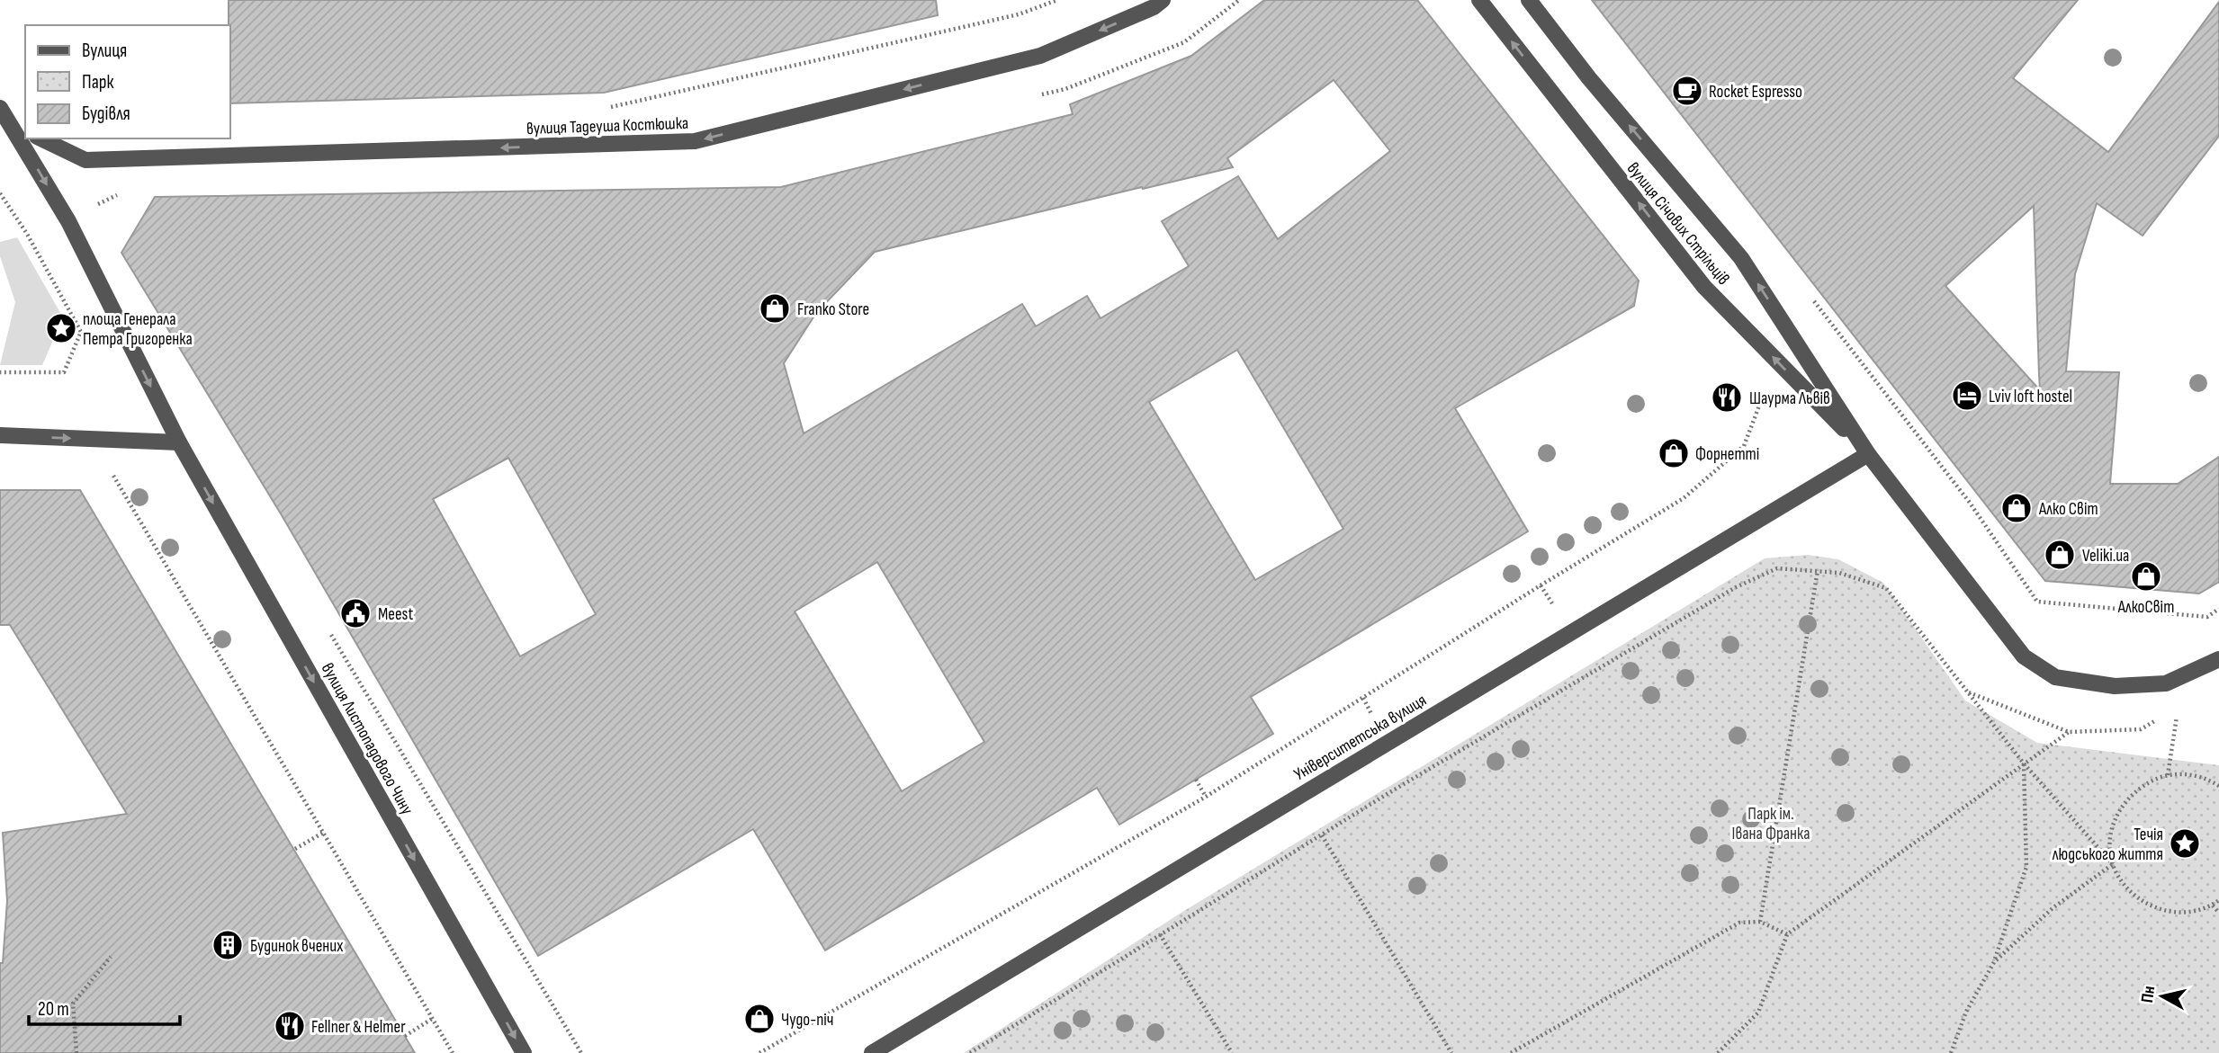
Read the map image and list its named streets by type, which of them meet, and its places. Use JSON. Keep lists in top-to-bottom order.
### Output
{
  "streets": {
    "street": [
      "вулиця Тадеуша Костюшка",
      "вулиця Січових Стрільців",
      "Університетська вулиця",
      "вулиця Листопадового Чину"
    ]
  },
  "crossings": [
    ["вулиця Січових Стрільців", "Університетська вулиця"]
  ],
  "one_way": ["вулиця Тадеуша Костюшка", "вулиця Січових Стрільців", "вулиця Листопадового Чину"],
  "parks": ["Парк ім. Івана Франка"],
  "places": {
    "cafe": ["Rocket Espresso"],
    "shop": [
      "Franko Store",
      "Форнетті",
      "Алко Світ",
      "Veliki.ua",
      "АлкоСвіт",
      "Чудо-піч"
    ],
    "place": ["площа Генерала Петра Григоренка", "Течія людського життя"],
    "hotel": ["Lviv loft hostel"],
    "restaurant": ["Шаурма Львів", "Fellner & Helmer"],
    "public building": ["Meest"],
    "building": ["Будинок вчених"]
  },
  "legend": ["Вулиця", "Парк", "Будівля"],
  "scale_bar": "20 m",
  "north": "left"
}
